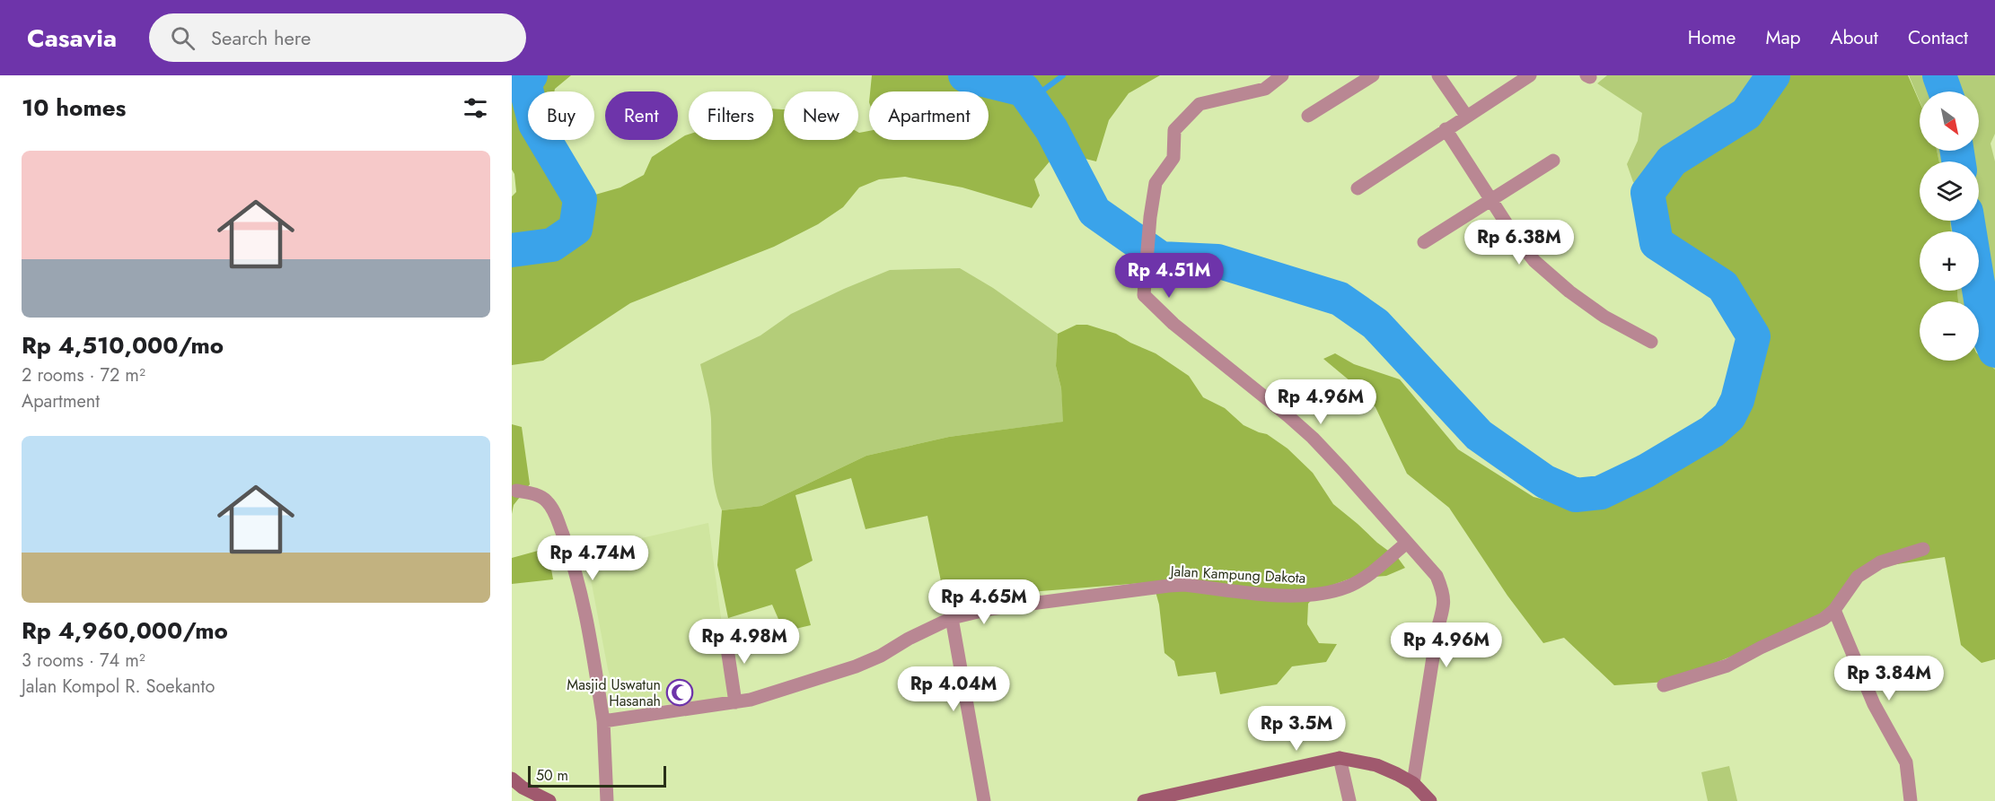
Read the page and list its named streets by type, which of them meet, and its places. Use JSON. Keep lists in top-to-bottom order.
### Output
{
  "streets": {
    "street": ["Jalan Kampung Dakota"]
  },
  "places": {
    "mosque": ["Masjid Uswatun Hasanah"]
  },
  "scale_bar": "50 m",
  "north": "bottom right",
  "page": {
    "header": "Casavia",
    "search": "Search here",
    "nav": [
      "Home",
      "Map",
      "About",
      "Contact"
    ],
    "heading": "10 homes",
    "map_buttons": ["+", "−"],
    "chip": [
      "Buy",
      "Rent",
      "Filters",
      "New",
      "Apartment"
    ],
    "list": [
      {
        "name": "Rp 4,510,000/mo",
        "note": "2 rooms · 72 m² · Apartment"
      },
      {
        "name": "Rp 4,960,000/mo",
        "note": "3 rooms · 74 m² · Jalan Kompol R. Soekanto"
      }
    ],
    "price": [
      "Rp 6.38M",
      "Rp 4.51M",
      "Rp 4.96M",
      "Rp 4.74M",
      "Rp 4.65M",
      "Rp 4.98M",
      "Rp 4.96M",
      "Rp 3.84M",
      "Rp 4.04M",
      "Rp 3.5M"
    ],
    "scale": "50 m"
  }
}
